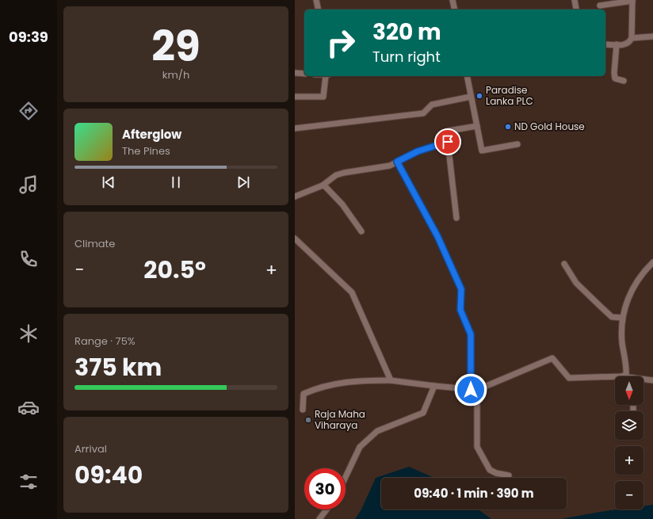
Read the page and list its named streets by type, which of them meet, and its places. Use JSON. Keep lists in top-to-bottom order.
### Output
{
  "places": ["Paradise Lanka PLC", "ND Gold House", "Raja Maha Viharaya"],
  "north": "bottom",
  "page": {
    "tabs": "09:39",
    "tile": [
      ["29", "km/h"],
      "Climate",
      ["Range · 75%", "375 km"],
      ["Arrival", "09:40"]
    ],
    "turn": ["320 m", "Turn right"],
    "song": ["Afterglow", "The Pines"],
    "heat": ["−", "20.5°", "+"],
    "map_buttons": ["+", "−"],
    "limit": "30",
    "trip": "09:40 · 1 min · 390 m"
  }
}
